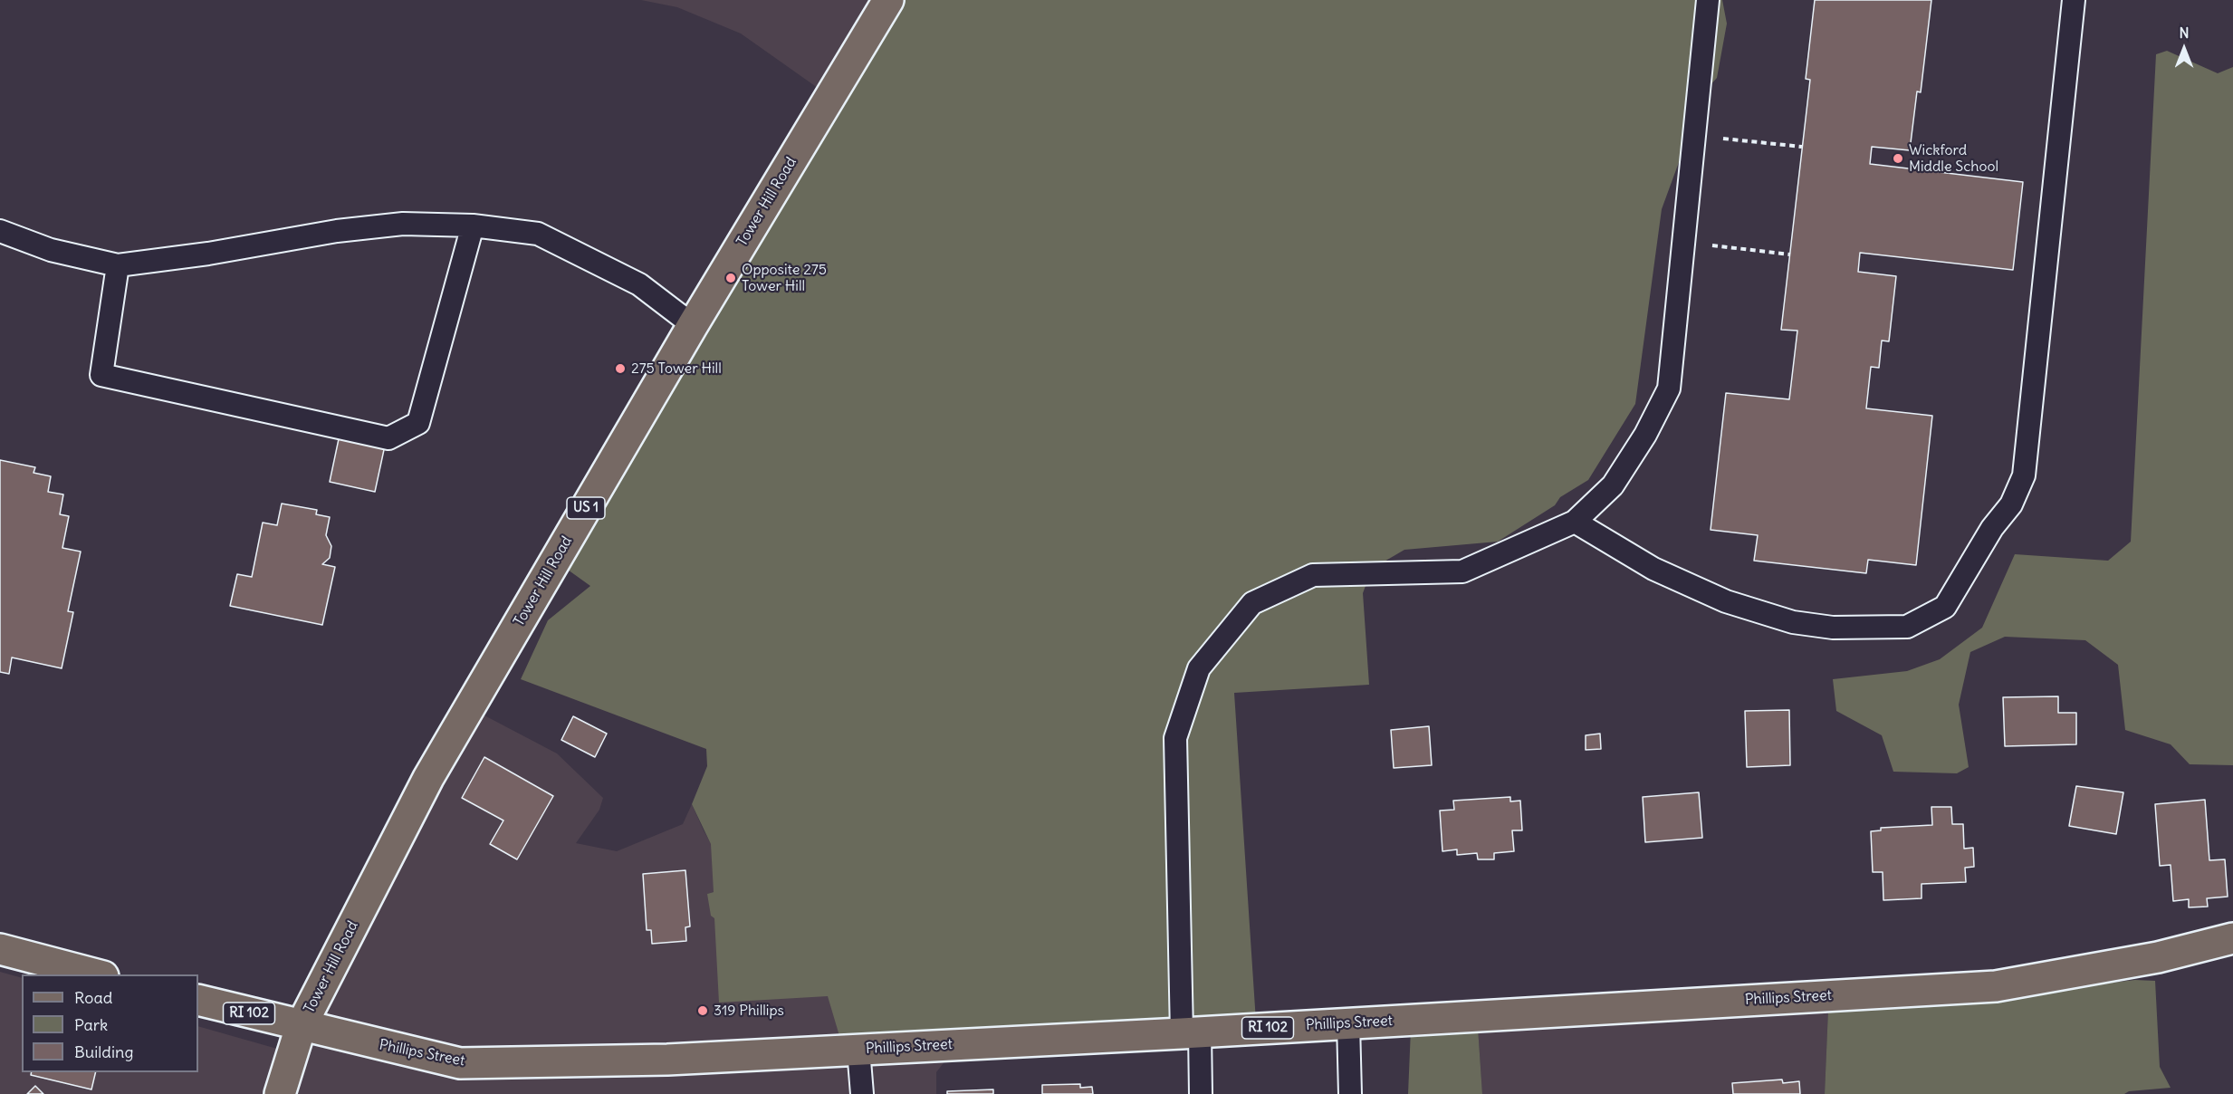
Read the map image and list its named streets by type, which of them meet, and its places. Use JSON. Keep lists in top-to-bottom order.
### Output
{
  "streets": {
    "main road": [
      "Tower Hill Road",
      "US 1",
      "Phillips Street",
      "RI 102"
    ]
  },
  "crossings": [
    ["Tower Hill Road", "Phillips Street"],
    ["Tower Hill Road", "RI 102"],
    ["Phillips Street", "RI 102"]
  ],
  "places": [
    "Wickford Middle School",
    "Opposite 275 Tower Hill",
    "275 Tower Hill",
    "319 Phillips"
  ],
  "legend": ["Road", "Park", "Building"],
  "north": "top"
}
